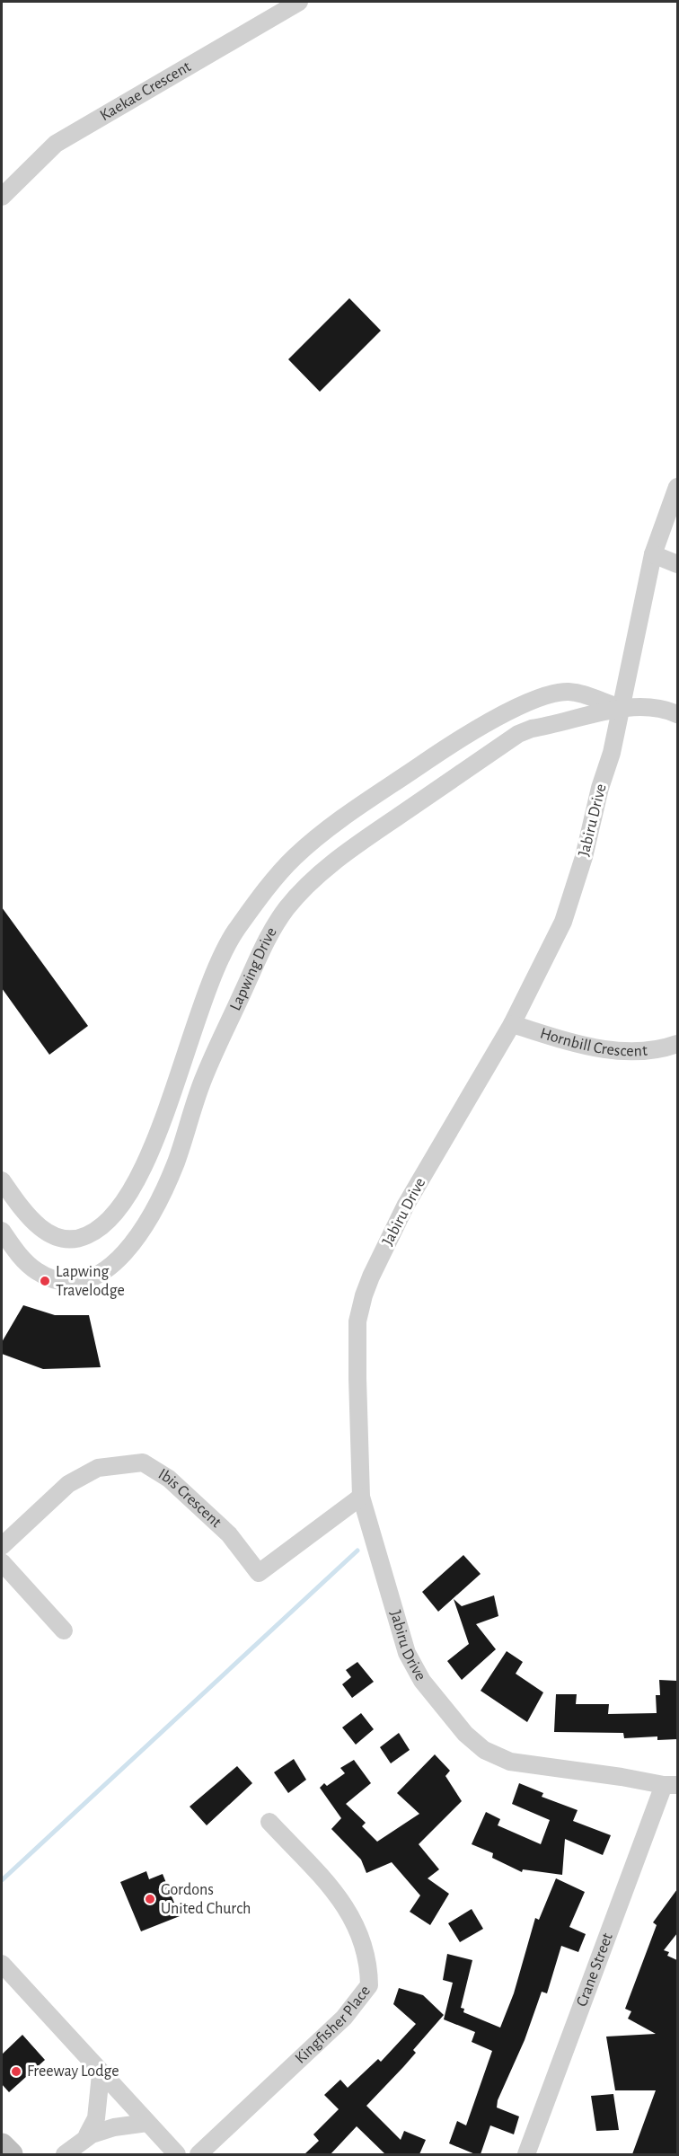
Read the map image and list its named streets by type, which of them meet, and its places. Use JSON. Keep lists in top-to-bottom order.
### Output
{
  "streets": {
    "street": [
      "Kaekae Crescent",
      "Jabiru Drive",
      "Lapwing Drive",
      "Hornbill Crescent",
      "Ibis Crescent",
      "Crane Street",
      "Kingfisher Place"
    ]
  },
  "crossings": [
    ["Jabiru Drive", "Lapwing Drive"],
    ["Jabiru Drive", "Hornbill Crescent"],
    ["Jabiru Drive", "Ibis Crescent"],
    ["Jabiru Drive", "Crane Street"]
  ],
  "places": ["Lapwing Travelodge", "Gordons United Church", "Freeway Lodge"]
}
